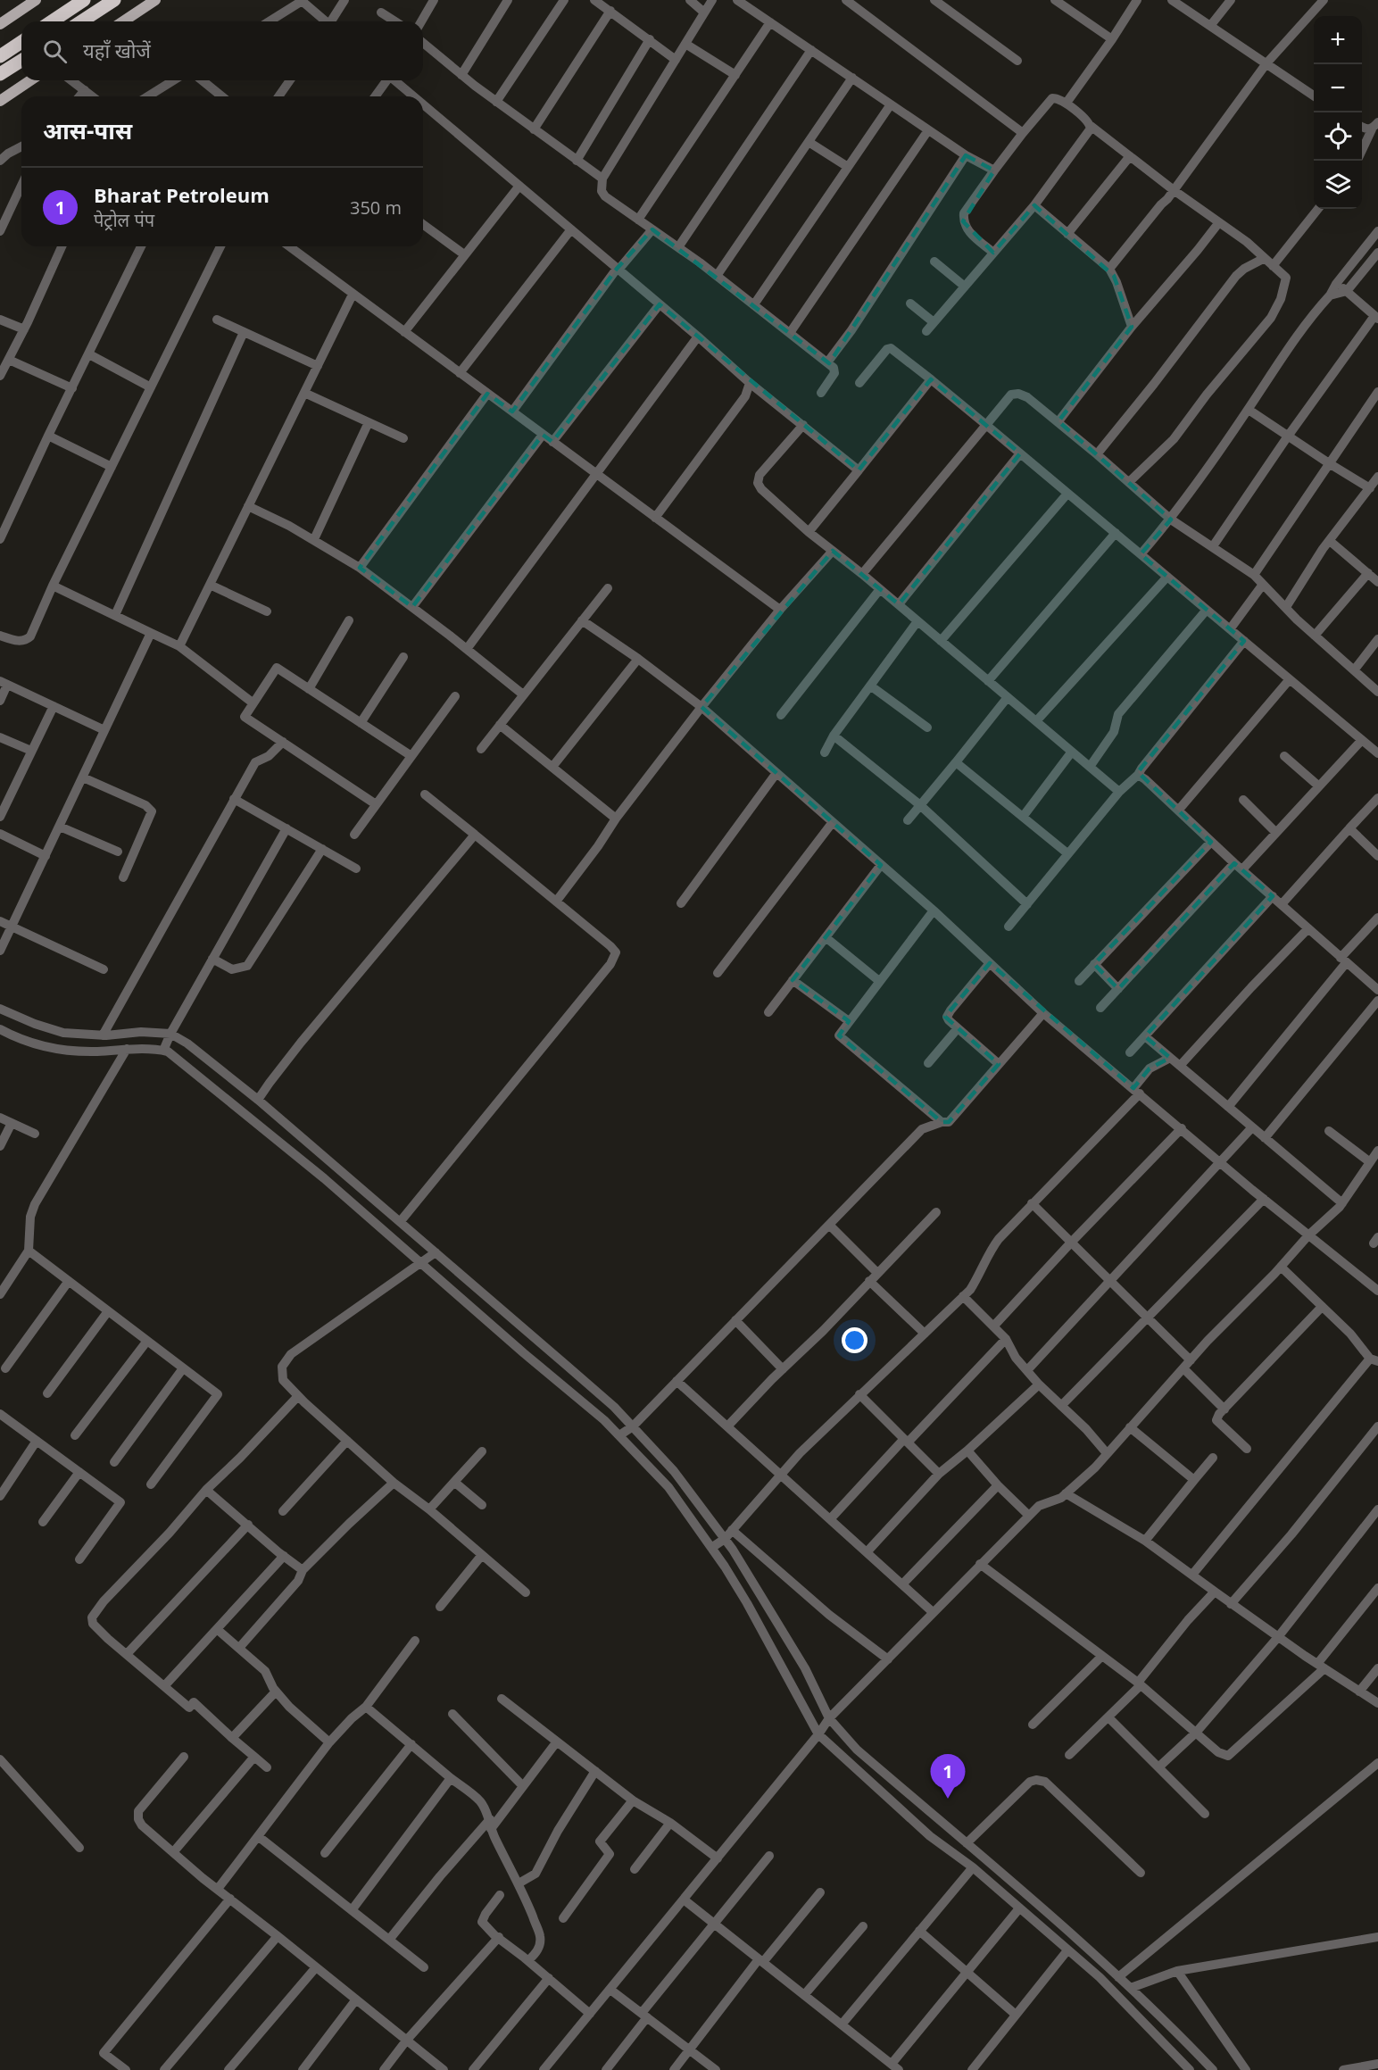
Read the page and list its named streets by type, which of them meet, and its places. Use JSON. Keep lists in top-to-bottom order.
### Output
{
  "page": {
    "map_buttons": ["+", "−"],
    "search": "यहाँ खोजें",
    "heading": "आस-पास",
    "list": [
      {
        "mark": "1",
        "name": "Bharat Petroleum",
        "note": "पेट्रोल पंप",
        "value": "350 m"
      }
    ],
    "pins": "1"
  }
}
